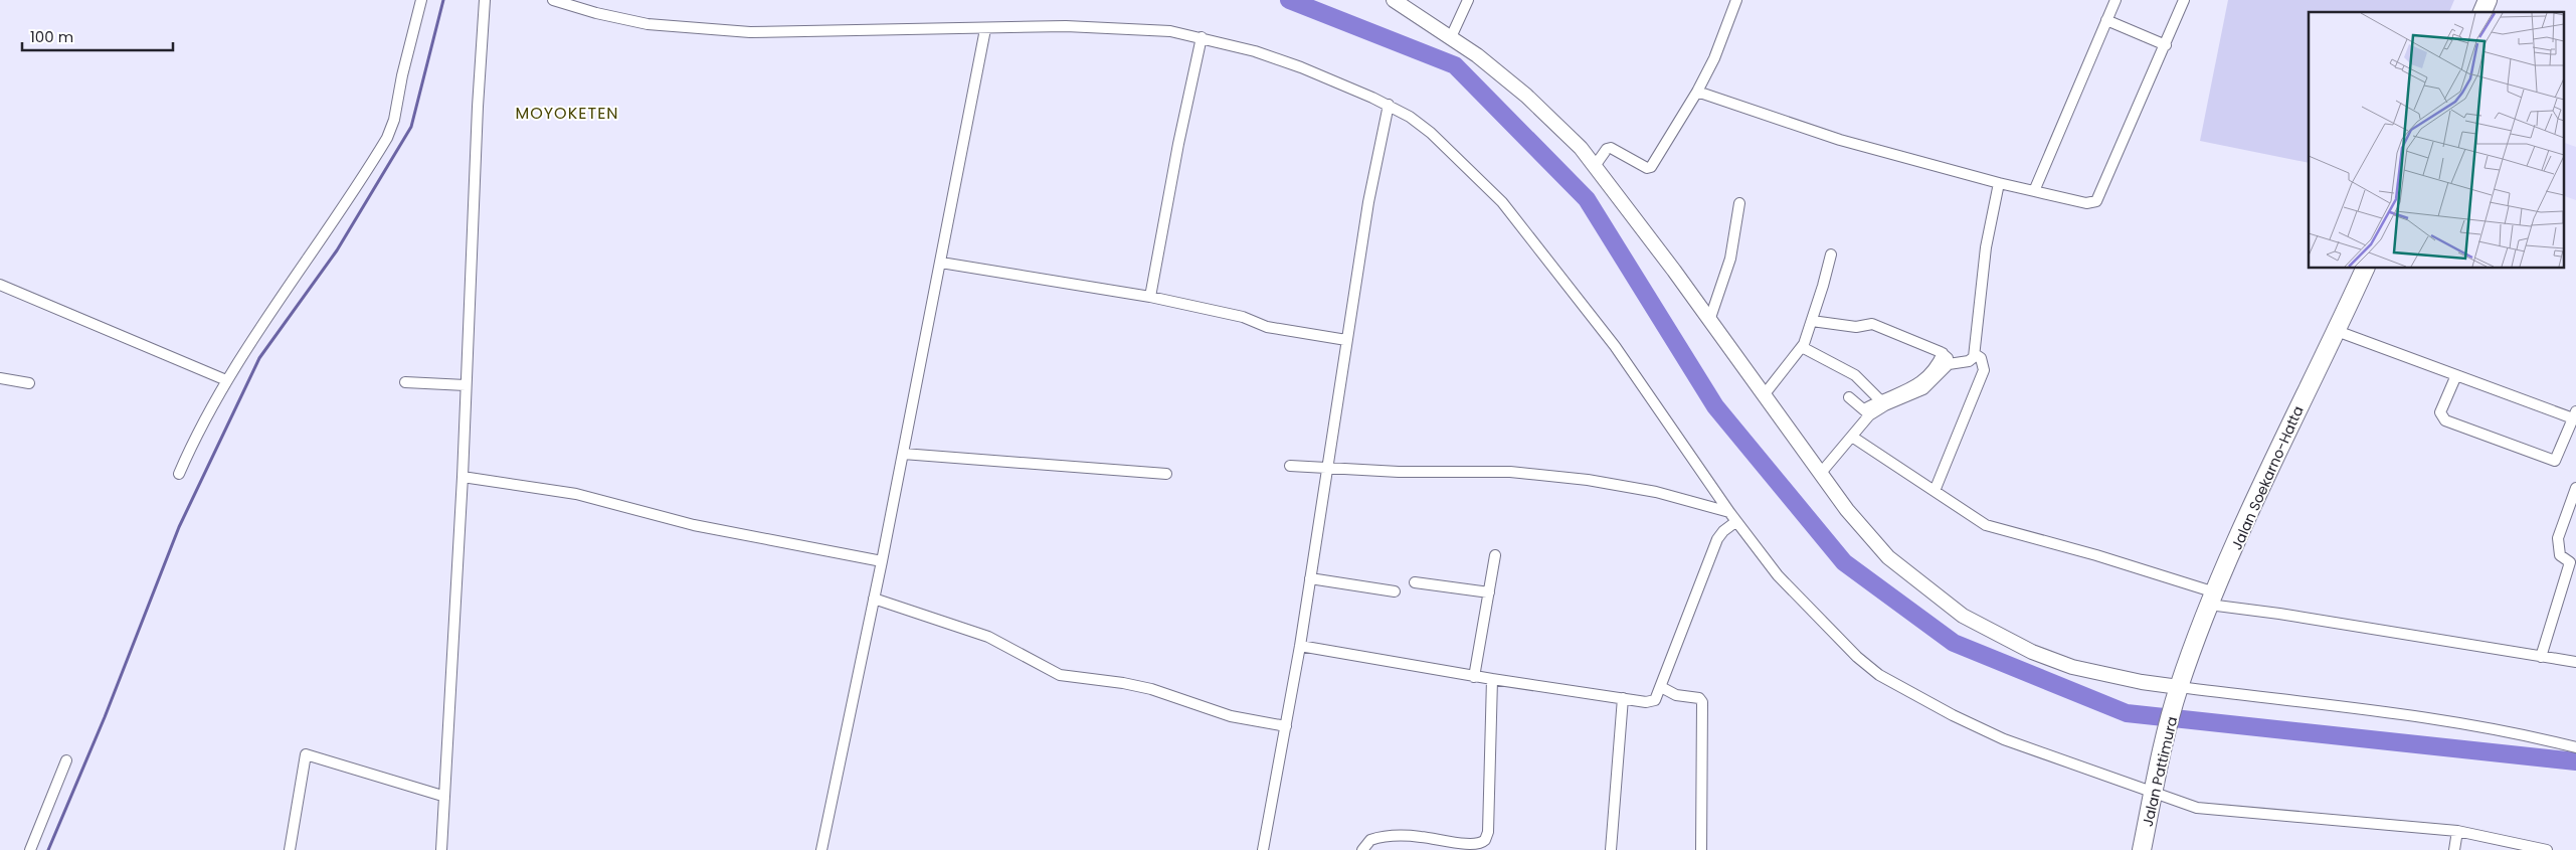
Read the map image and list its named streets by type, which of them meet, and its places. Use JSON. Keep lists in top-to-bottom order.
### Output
{
  "streets": {
    "highway": ["Jalan Soekarno-Hatta", "Jalan Pattimura"]
  },
  "crossings": [
    ["Jalan Soekarno-Hatta", "Jalan Pattimura"]
  ],
  "districts": ["MOYOKETEN"],
  "scale_bar": "100 m"
}
